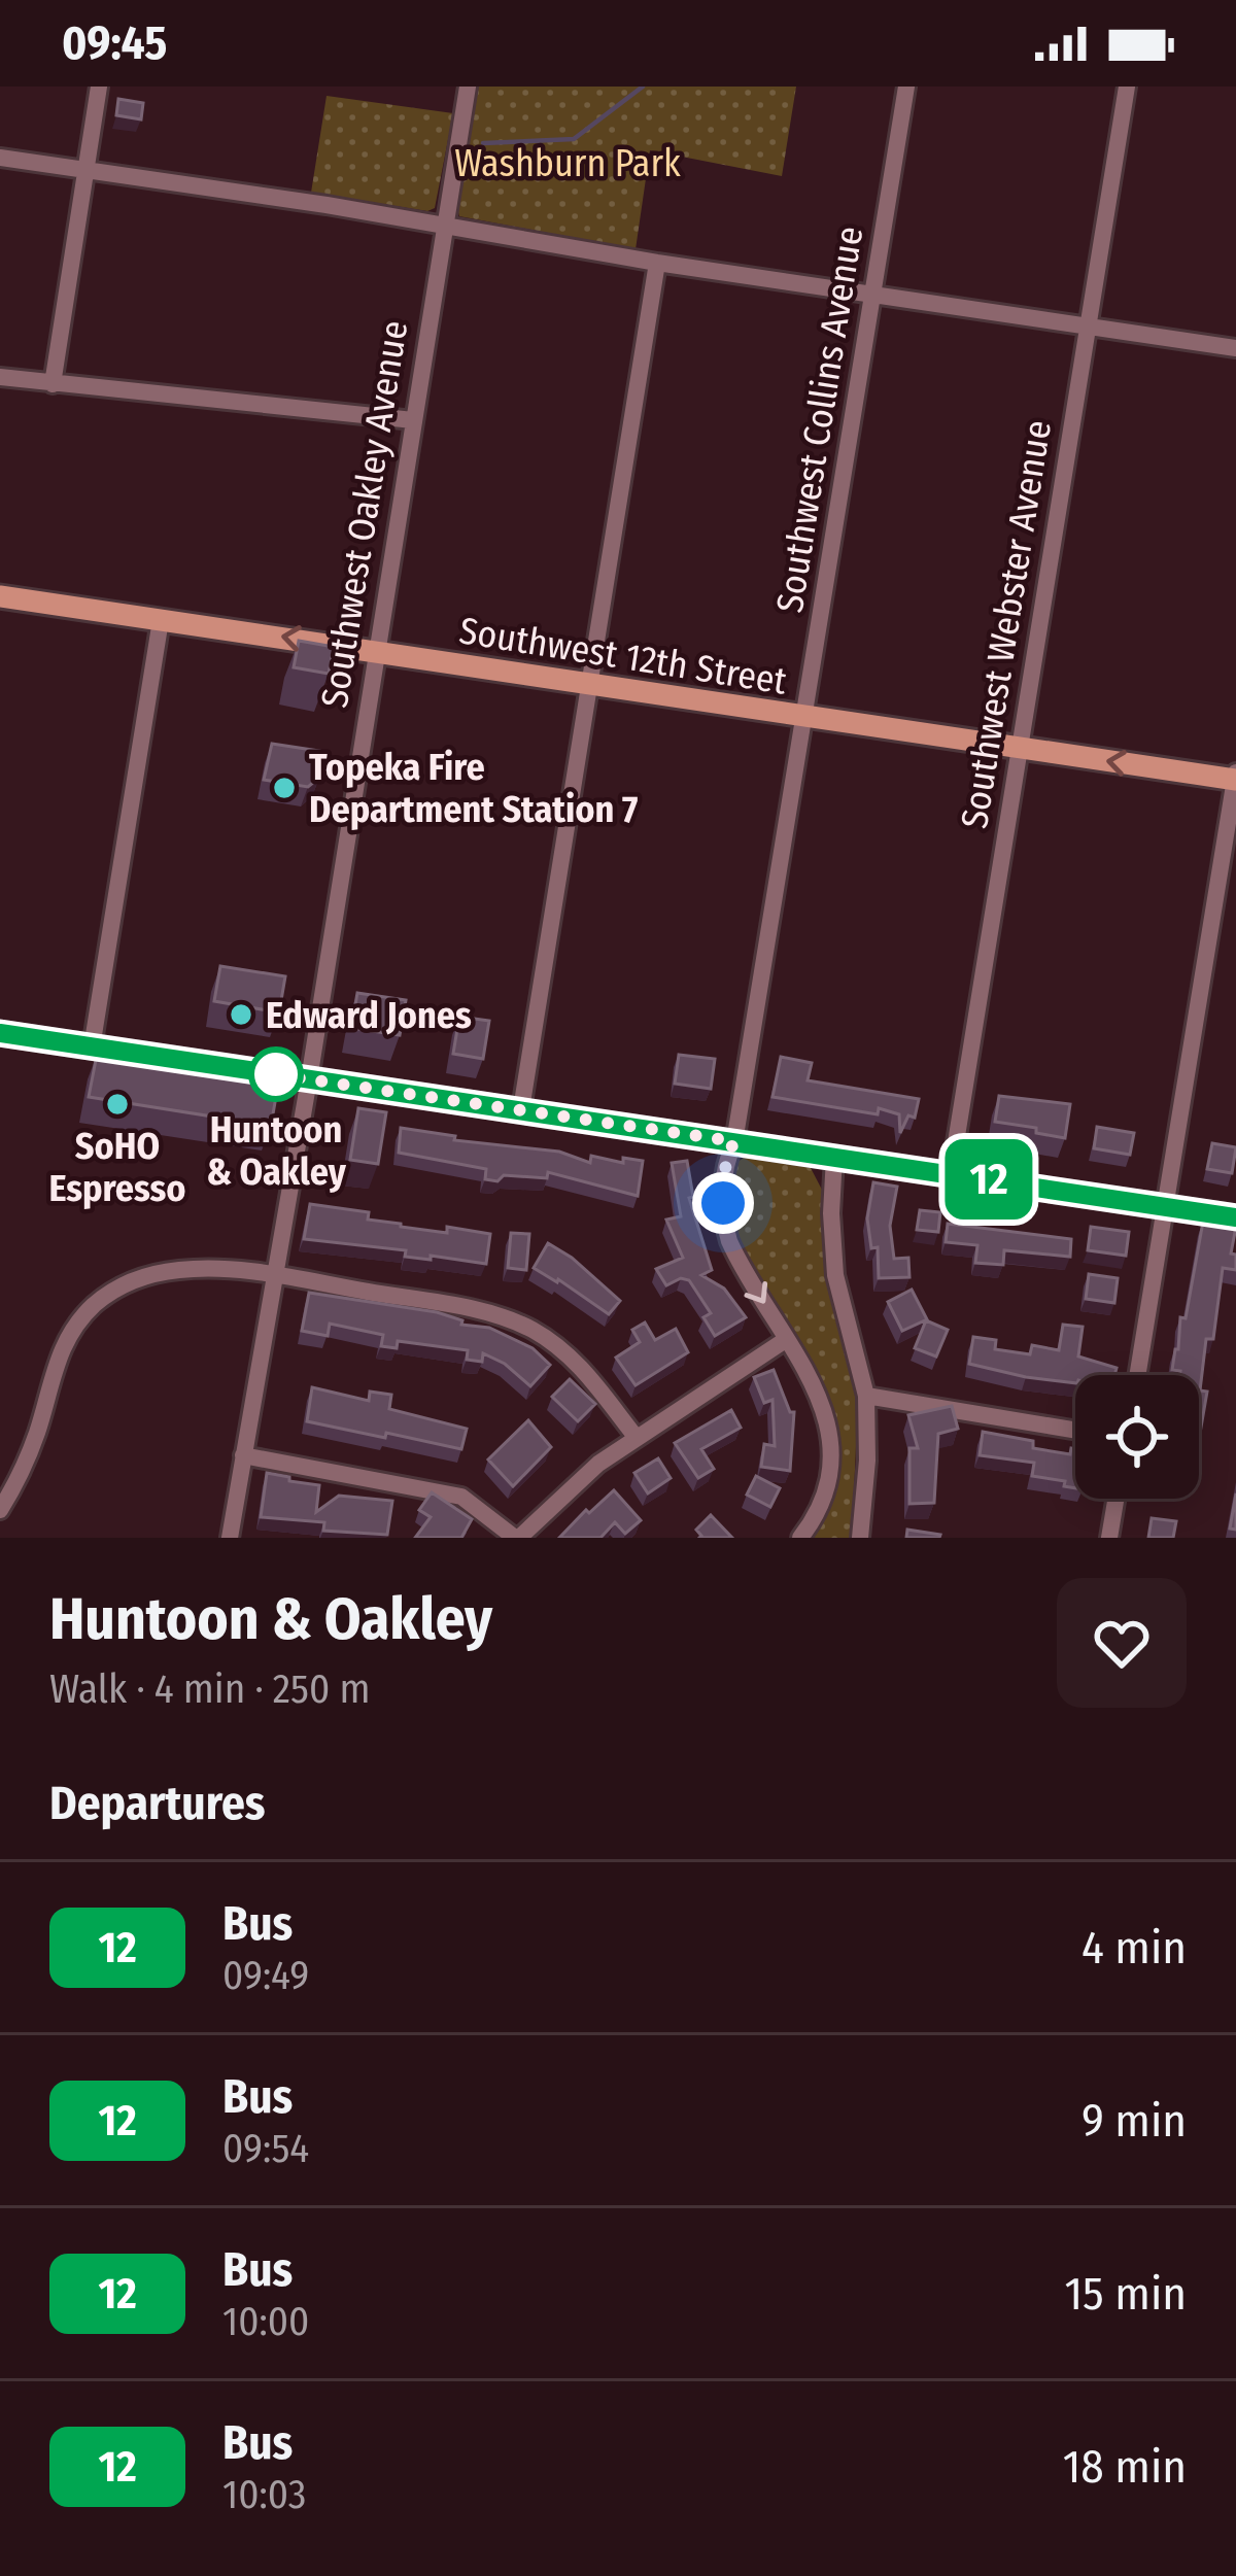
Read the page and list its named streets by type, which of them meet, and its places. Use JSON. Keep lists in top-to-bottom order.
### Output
{
  "streets": {
    "main road": ["Southwest 12th Street"],
    "street": ["Southwest Collins Avenue", "Southwest Oakley Avenue", "Southwest Webster Avenue"]
  },
  "crossings": [
    ["Southwest Collins Avenue", "Southwest 12th Street"],
    ["Southwest Oakley Avenue", "Southwest 12th Street"],
    ["Southwest Webster Avenue", "Southwest 12th Street"]
  ],
  "one_way": ["Southwest 12th Street"],
  "parks": ["Washburn Park"],
  "places": [
    "Topeka Fire Department Station 7",
    "Edward Jones",
    "Huntoon & Oakley",
    "SoHO Espresso"
  ],
  "lines": ["bus line 12"],
  "page": {
    "status": "09:45",
    "on_map": "12",
    "heading": [
      ["Huntoon & Oakley", "Walk · 4 min · 250 m"],
      "Departures"
    ],
    "list": [
      {
        "mark": "12",
        "name": "Bus",
        "note": "09:49",
        "value": "4 min"
      },
      {
        "mark": "12",
        "name": "Bus",
        "note": "09:54",
        "value": "9 min"
      },
      {
        "mark": "12",
        "name": "Bus",
        "note": "10:00",
        "value": "15 min"
      },
      {
        "mark": "12",
        "name": "Bus",
        "note": "10:03",
        "value": "18 min"
      }
    ]
  }
}
